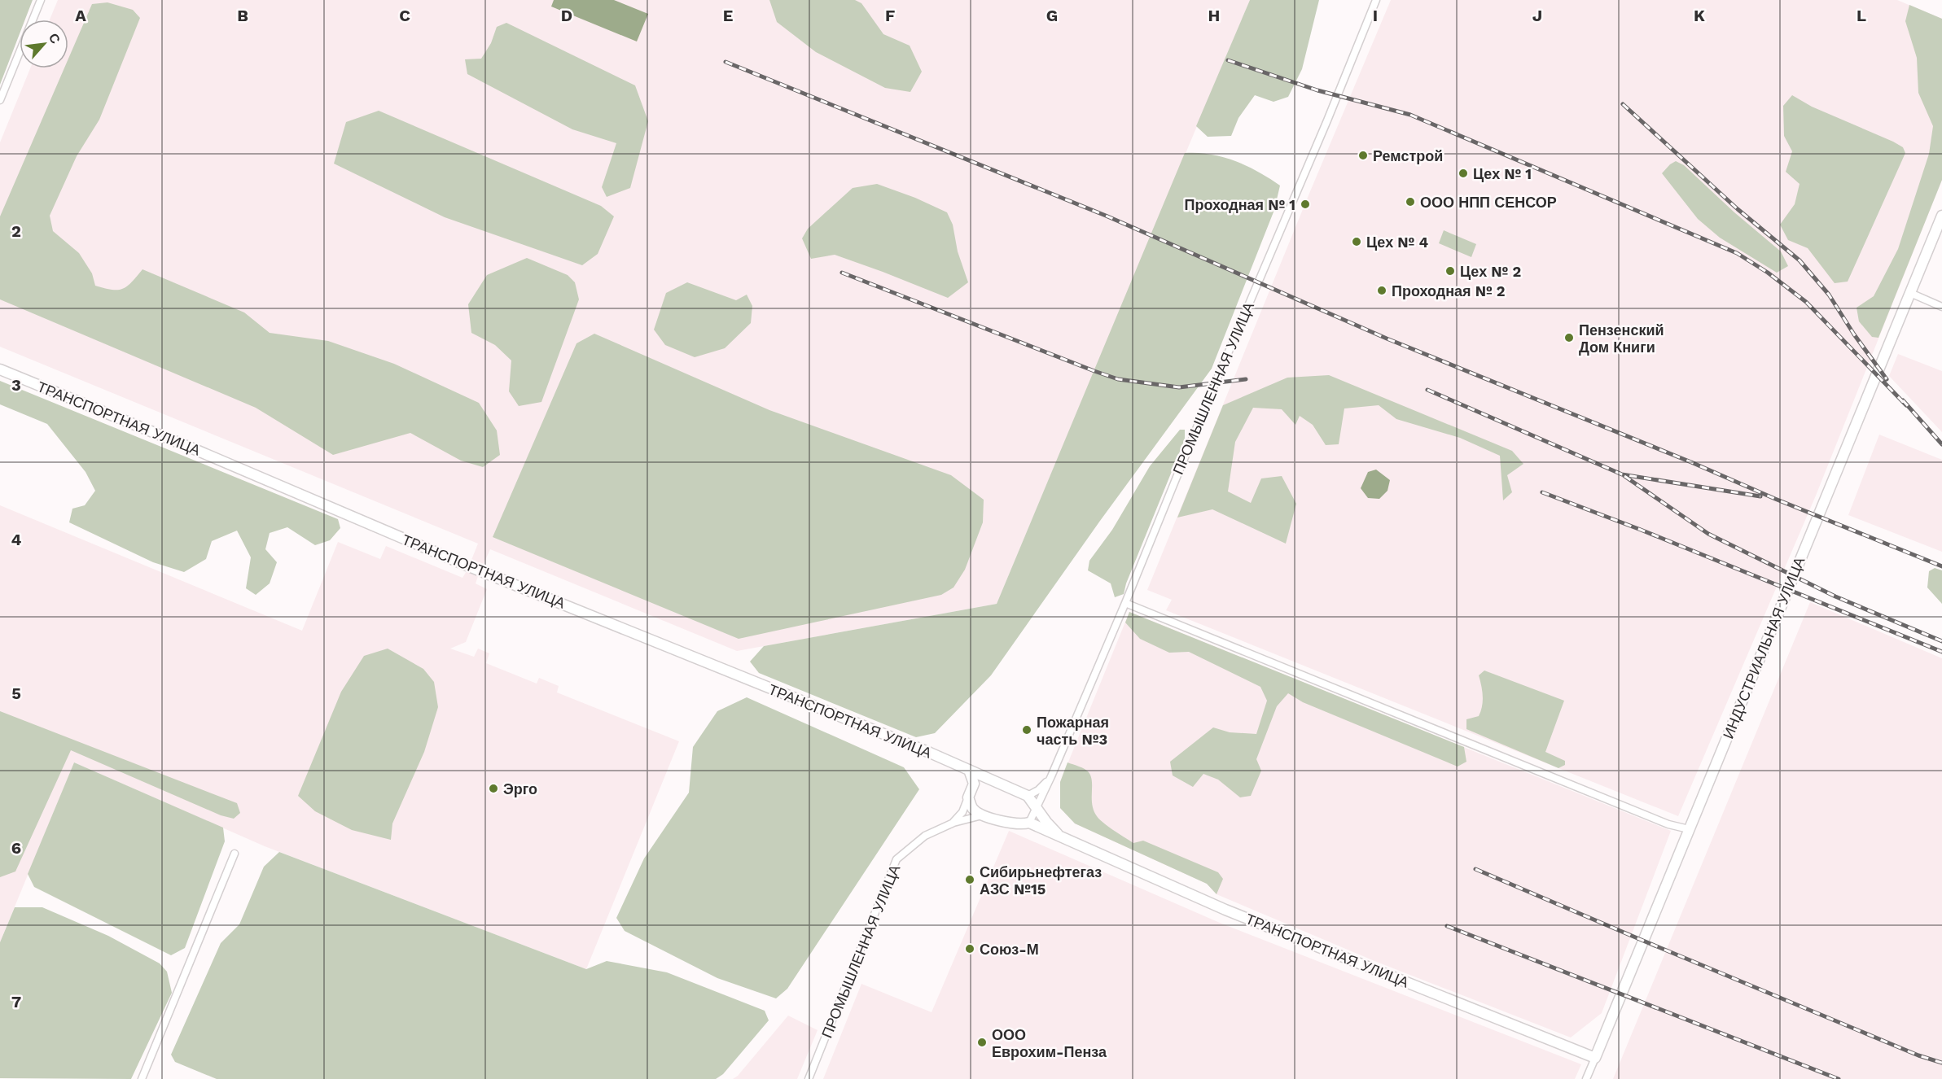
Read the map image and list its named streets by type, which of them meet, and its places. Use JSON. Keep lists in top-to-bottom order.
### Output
{
  "streets": {
    "street": ["ПРОМЫШЛЕННАЯ УЛИЦА", "ТРАНСПОРТНАЯ УЛИЦА", "ИНДУСТРИАЛЬНАЯ УЛИЦА"]
  },
  "crossings": [
    ["ПРОМЫШЛЕННАЯ УЛИЦА", "ТРАНСПОРТНАЯ УЛИЦА"],
    ["ТРАНСПОРТНАЯ УЛИЦА", "ИНДУСТРИАЛЬНАЯ УЛИЦА"]
  ],
  "places": [
    "Ремстрой",
    "Цех № 1",
    "ООО НПП СЕНСОР",
    "Проходная № 1",
    "Цех № 4",
    "Цех № 2",
    "Проходная № 2",
    "Пензенский Дом Книги",
    "Пожарная часть №3",
    "Эрго",
    "Сибирьнефтегаз АЗС №15",
    "Союз-М",
    "ООО Еврохим-Пенза"
  ],
  "north": "top right",
  "grid": {
    "columns": [
      "A",
      "B",
      "C",
      "D",
      "E",
      "F",
      "G",
      "H",
      "I",
      "J",
      "K",
      "L"
    ],
    "rows": [
      "2",
      "3",
      "4",
      "5",
      "6",
      "7"
    ]
  }
}
